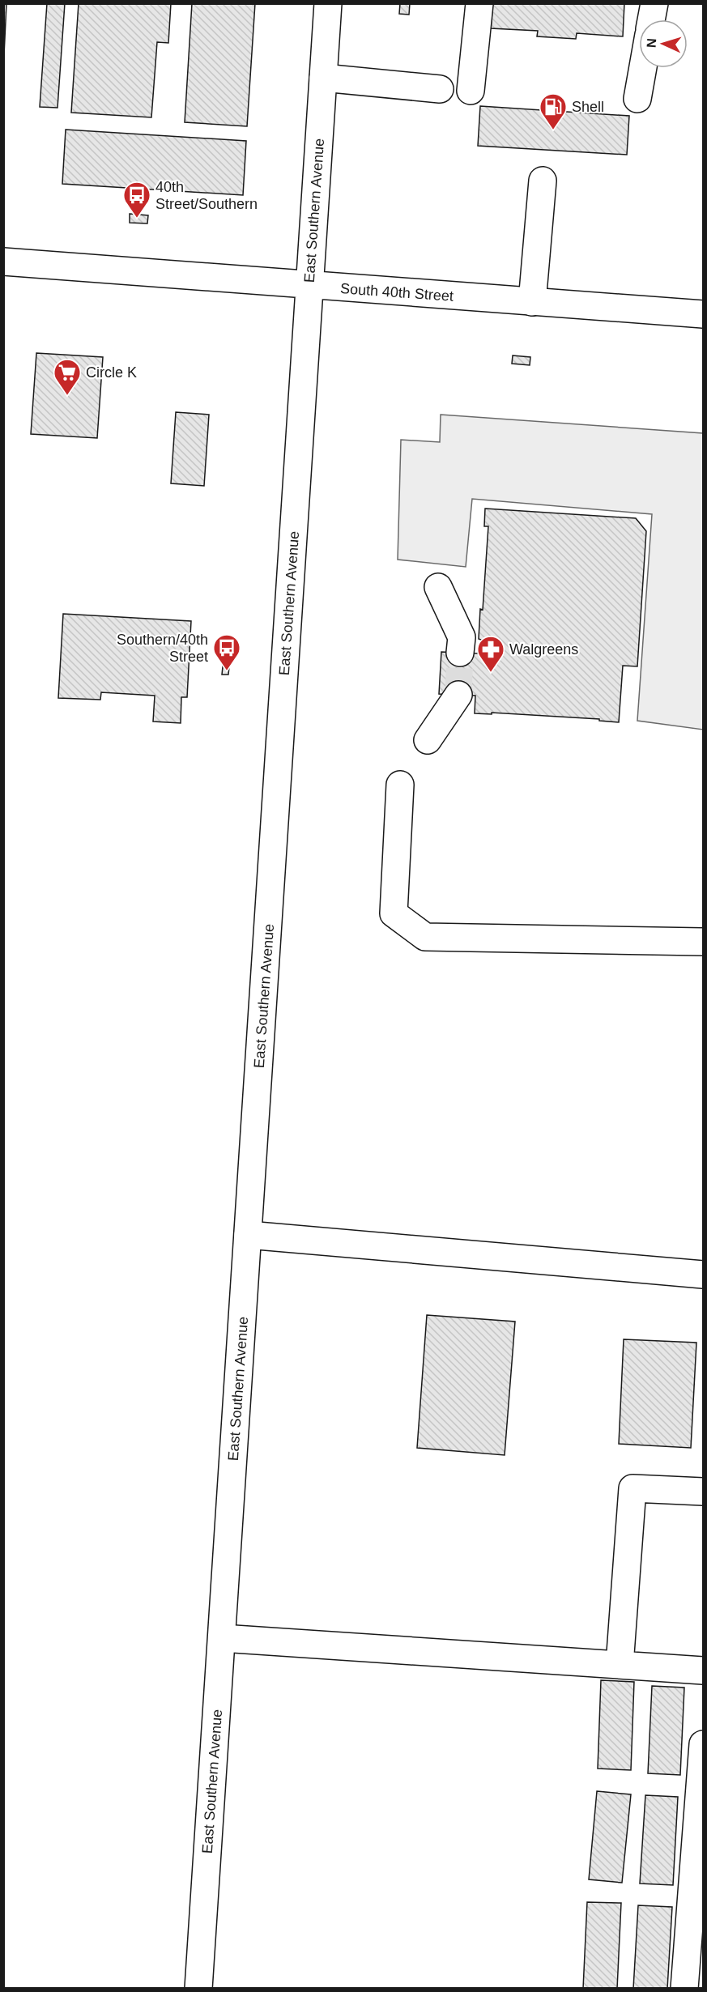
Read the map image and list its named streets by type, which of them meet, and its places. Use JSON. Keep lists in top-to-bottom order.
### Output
{
  "streets": {
    "main road": ["East Southern Avenue", "South 40th Street"]
  },
  "crossings": [
    ["East Southern Avenue", "South 40th Street"]
  ],
  "places": {
    "fuel station": ["Shell"],
    "bus stop": ["40th Street/Southern", "Southern/40th Street"],
    "supermarket": ["Circle K"],
    "pharmacy": ["Walgreens"]
  },
  "north": "left"
}
